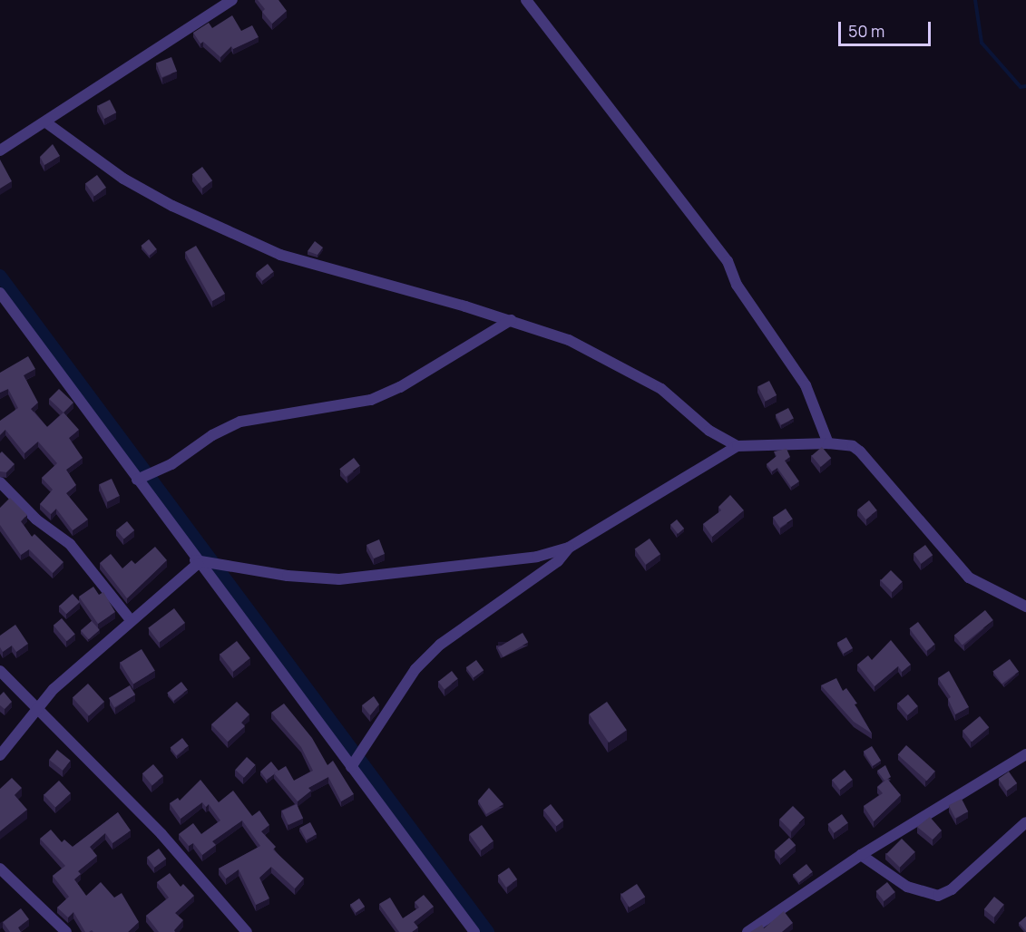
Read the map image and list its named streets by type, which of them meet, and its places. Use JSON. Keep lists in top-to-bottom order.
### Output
{
  "scale_bar": "50 m"
}
